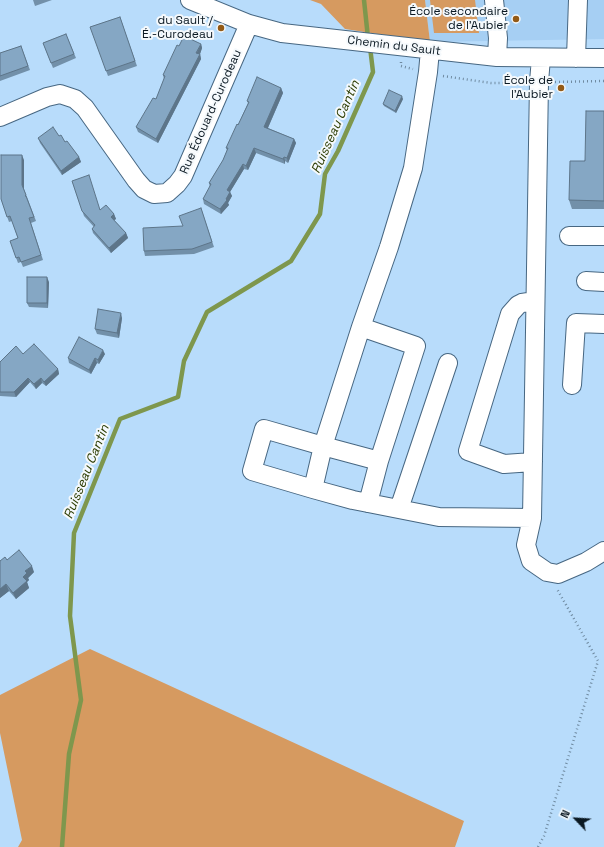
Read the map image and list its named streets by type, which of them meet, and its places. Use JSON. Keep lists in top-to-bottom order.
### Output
{
  "streets": {
    "street": ["Chemin du Sault", "Rue Édouard-Curodeau"]
  },
  "crossings": [
    ["Chemin du Sault", "Rue Édouard-Curodeau"]
  ],
  "water": ["Ruisseau Cantin"],
  "places": ["École secondaire de l'Aubier", "du Sault / É.-Curodeau", "École de l'Aubier"],
  "north": "top left"
}
